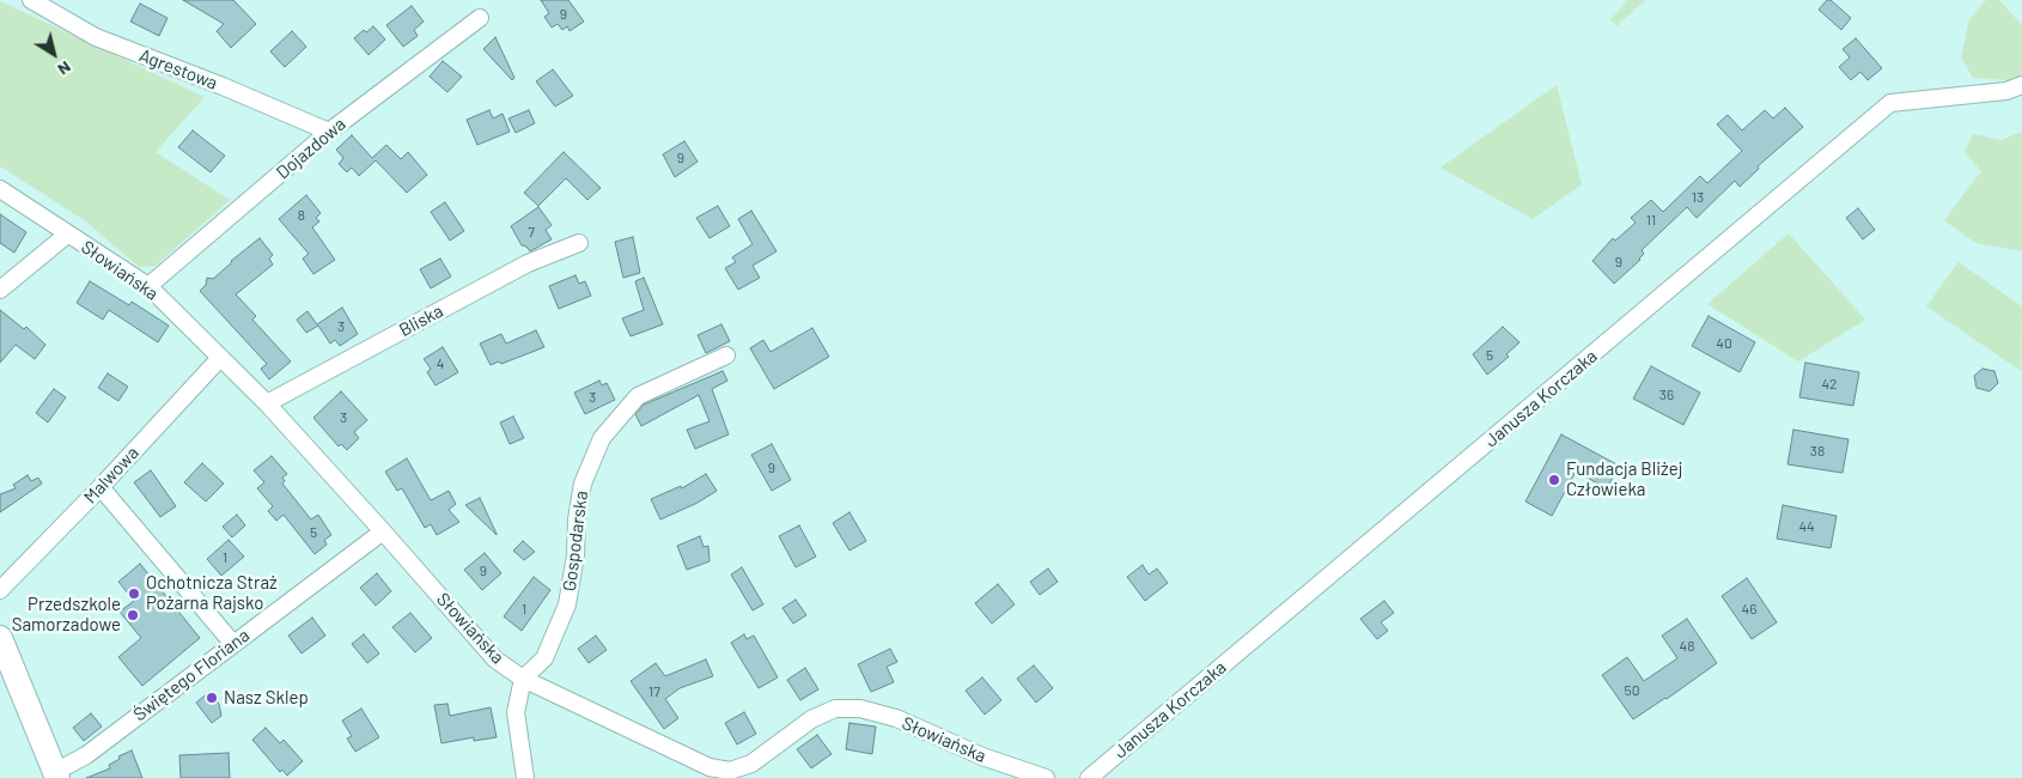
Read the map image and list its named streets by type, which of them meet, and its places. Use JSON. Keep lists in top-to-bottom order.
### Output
{
  "streets": {
    "street": [
      "Agrestowa",
      "Dojazdowa",
      "Słowiańska",
      "Bliska",
      "Janusza Korczaka",
      "Malwowa",
      "Gospodarska",
      "Świętego Floriana"
    ]
  },
  "crossings": [
    ["Agrestowa", "Dojazdowa"],
    ["Dojazdowa", "Słowiańska"],
    ["Słowiańska", "Bliska"],
    ["Słowiańska", "Malwowa"],
    ["Słowiańska", "Gospodarska"],
    ["Słowiańska", "Świętego Floriana"]
  ],
  "places": [
    "Fundacja Bliżej Człowieka",
    "Ochotnicza Straż Pożarna Rajsko",
    "Przedszkole Samorzadowe",
    "Nasz Sklep"
  ],
  "house_numbers": [
    "9",
    "9",
    "13",
    "8",
    "11",
    "7",
    "9",
    "3",
    "40",
    "5",
    "4",
    "42",
    "36",
    "3",
    "3",
    "38",
    "9",
    "44",
    "5",
    "1",
    "9",
    "1",
    "46",
    "48",
    "50",
    "17"
  ],
  "north": "bottom right"
}
